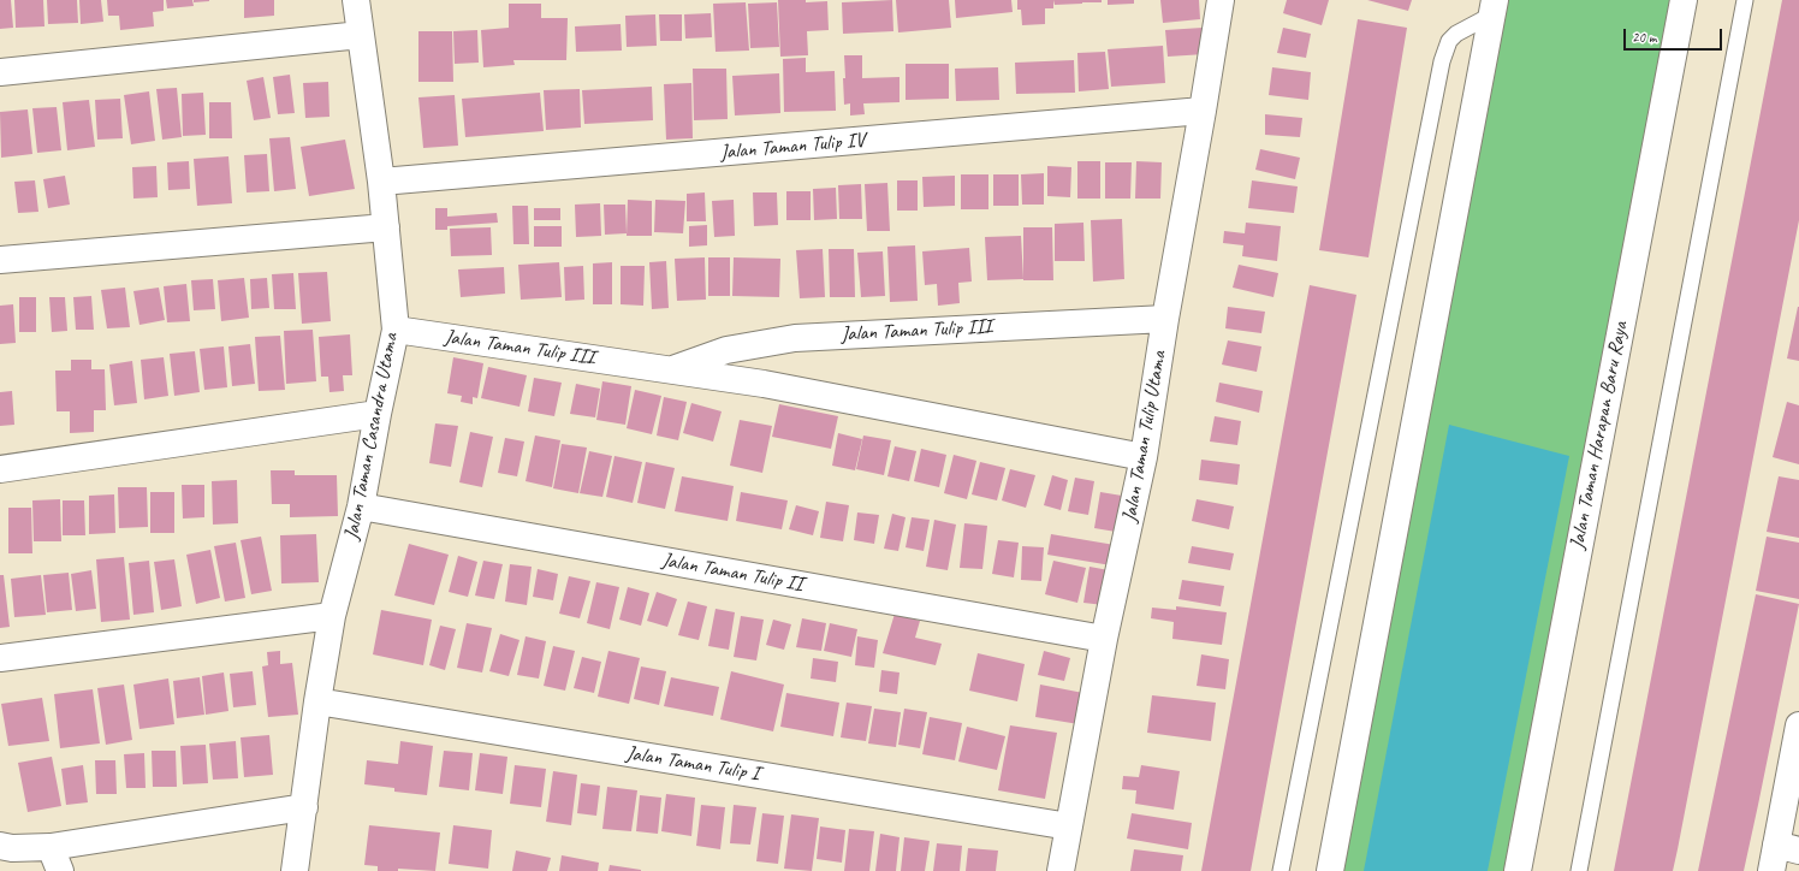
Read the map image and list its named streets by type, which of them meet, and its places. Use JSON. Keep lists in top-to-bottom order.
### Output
{
  "streets": {
    "street": [
      "Jalan Taman Tulip IV",
      "Jalan Taman Tulip III",
      "Jalan Taman Harapan Baru Raya",
      "Jalan Taman Casandra Utama",
      "Jalan Taman Tulip Utama",
      "Jalan Taman Tulip II",
      "Jalan Taman Tulip I"
    ]
  },
  "crossings": [
    ["Jalan Taman Tulip IV", "Jalan Taman Casandra Utama"],
    ["Jalan Taman Tulip IV", "Jalan Taman Tulip Utama"],
    ["Jalan Taman Tulip III", "Jalan Taman Casandra Utama"],
    ["Jalan Taman Tulip III", "Jalan Taman Tulip Utama"],
    ["Jalan Taman Casandra Utama", "Jalan Taman Tulip II"],
    ["Jalan Taman Casandra Utama", "Jalan Taman Tulip I"],
    ["Jalan Taman Tulip Utama", "Jalan Taman Tulip II"],
    ["Jalan Taman Tulip Utama", "Jalan Taman Tulip I"]
  ],
  "scale_bar": "20 m"
}
